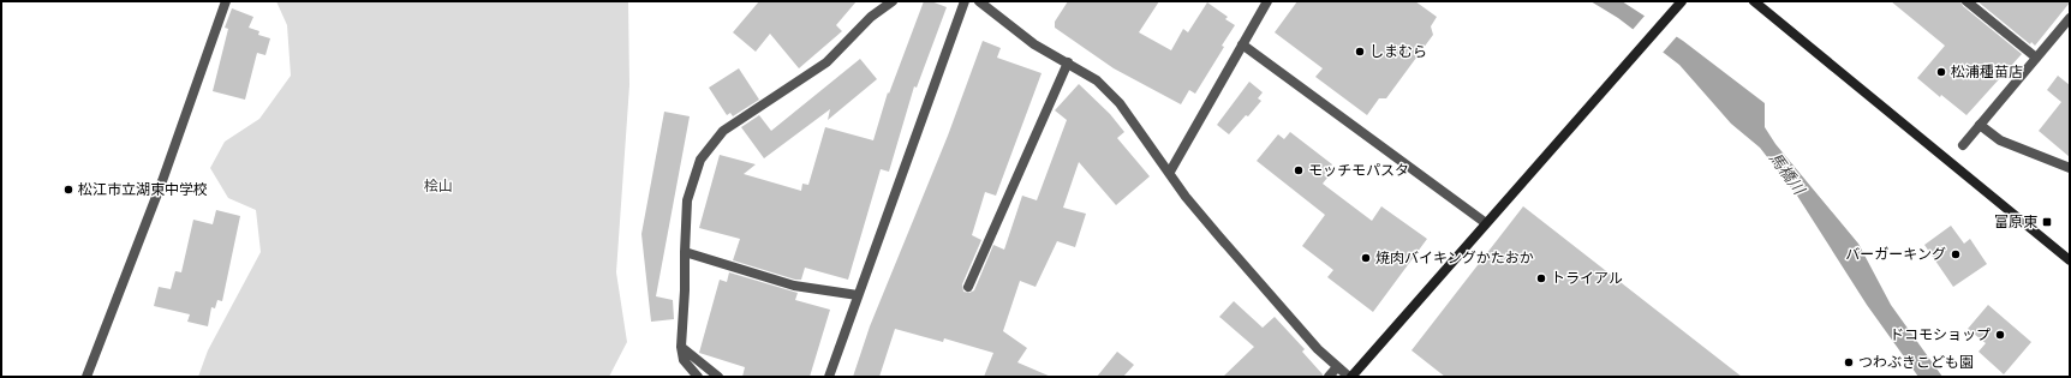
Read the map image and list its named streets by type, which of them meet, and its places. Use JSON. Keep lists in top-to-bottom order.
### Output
{
  "water": ["馬橋川"],
  "parks": ["桧山"],
  "places": {
    "other": [
      "しまむら",
      "松浦種苗店",
      "モッチモパスタ",
      "松江市立湖東中学校",
      "バーガーキング",
      "焼肉バイキングかたおか",
      "トライアル",
      "ドコモショップ",
      "つわぶきこども園"
    ],
    "transit": ["富原東"]
  }
}
